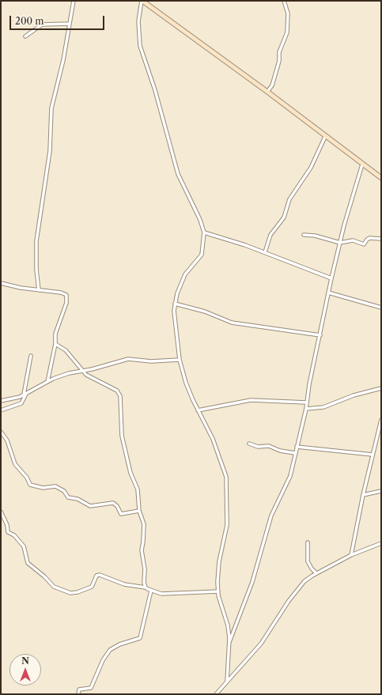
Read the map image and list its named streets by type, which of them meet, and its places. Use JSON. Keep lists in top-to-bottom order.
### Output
{
  "scale_bar": "200 m",
  "north": "top"
}
